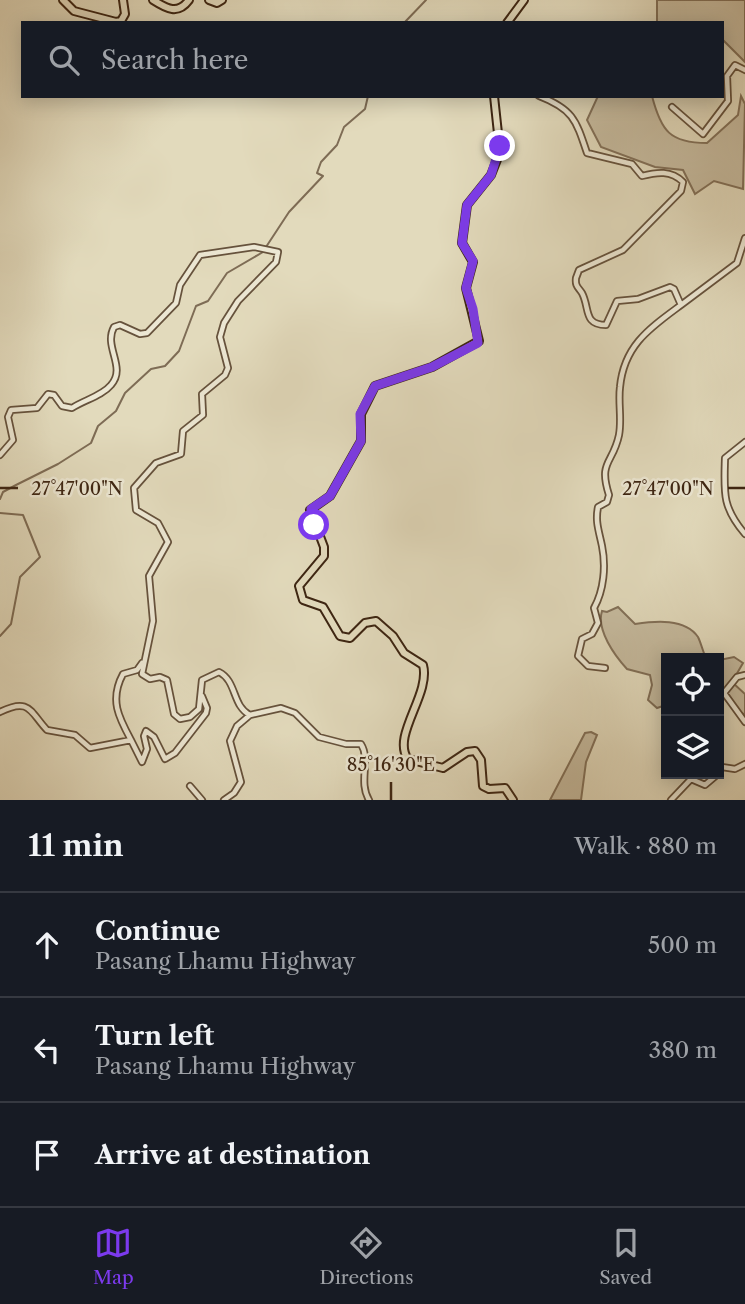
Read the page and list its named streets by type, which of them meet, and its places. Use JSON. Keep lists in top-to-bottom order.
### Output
{
  "page": {
    "search": "Search here",
    "heading": ["11 min", "Walk · 880 m"],
    "list": [
      ["Continue", "Pasang Lhamu Highway", "500 m"],
      ["Turn left", "Pasang Lhamu Highway", "380 m"],
      "Arrive at destination"
    ],
    "nav": ["Map", "Directions", "Saved"]
  },
  "coordinates": ["27°47'00\"N", "85°16'30\"E"]
}
